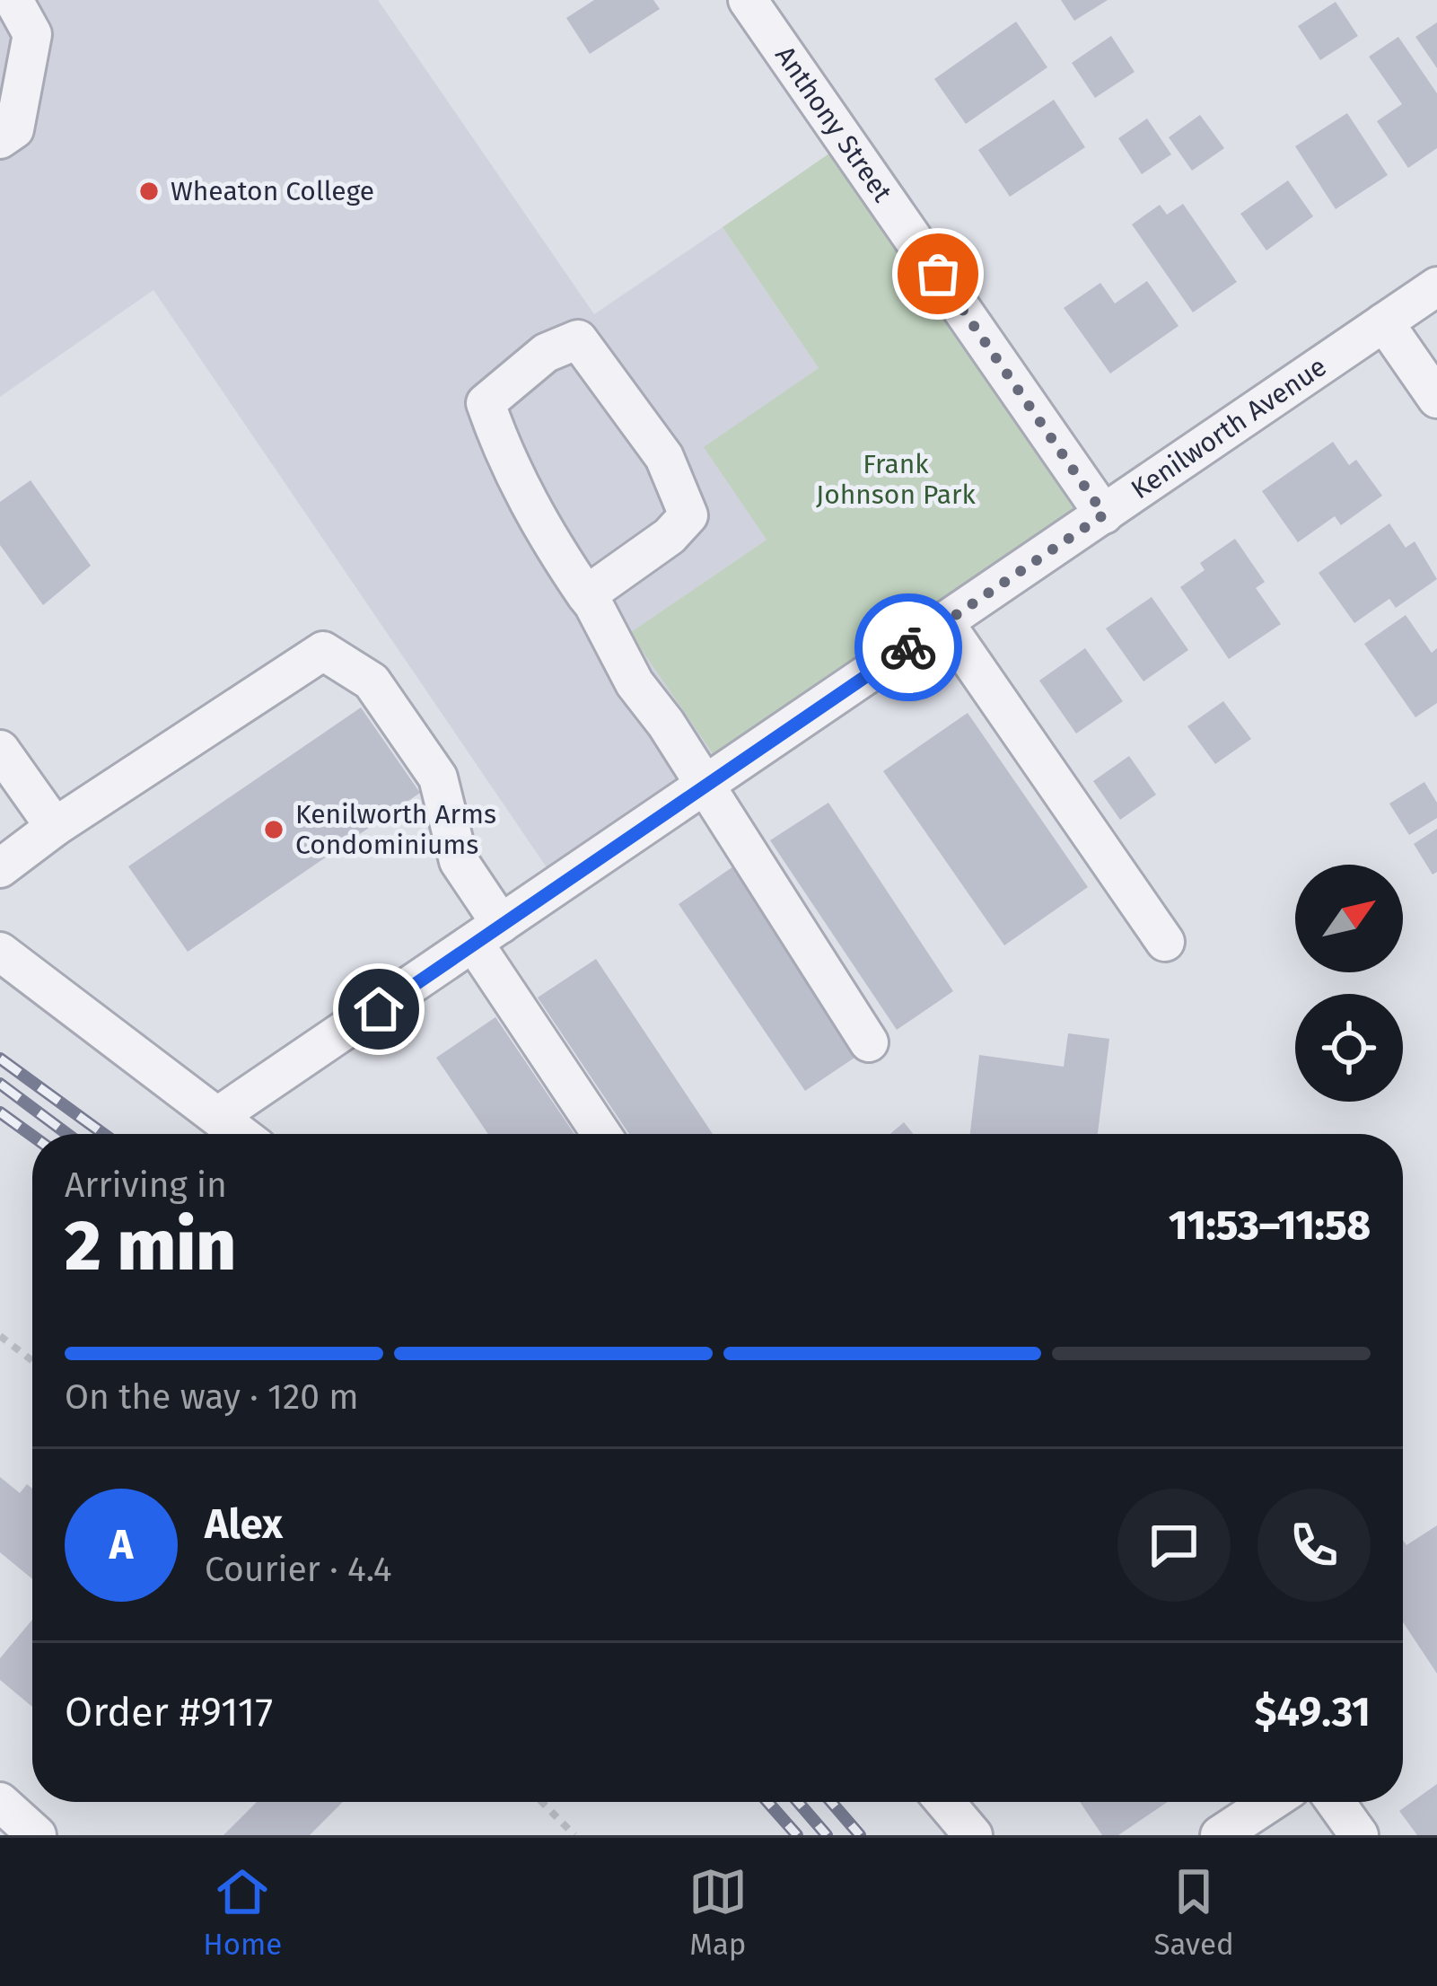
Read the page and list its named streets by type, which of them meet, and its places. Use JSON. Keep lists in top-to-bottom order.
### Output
{
  "streets": {
    "street": ["Anthony Street", "Kenilworth Avenue"]
  },
  "crossings": [
    ["Anthony Street", "Kenilworth Avenue"]
  ],
  "parks": ["Frank Johnson Park"],
  "places": ["Wheaton College", "Kenilworth Arms Condominiums"],
  "north": "top right",
  "page": {
    "heading": ["2 min", "Arriving in", "11:53–11:58"],
    "panel": [
      "Alex",
      "Courier · 4.4",
      "Order #9117",
      "$49.31"
    ],
    "bar": "On the way · 120 m",
    "round": "A",
    "tabs": ["Home", "Map", "Saved"]
  }
}
